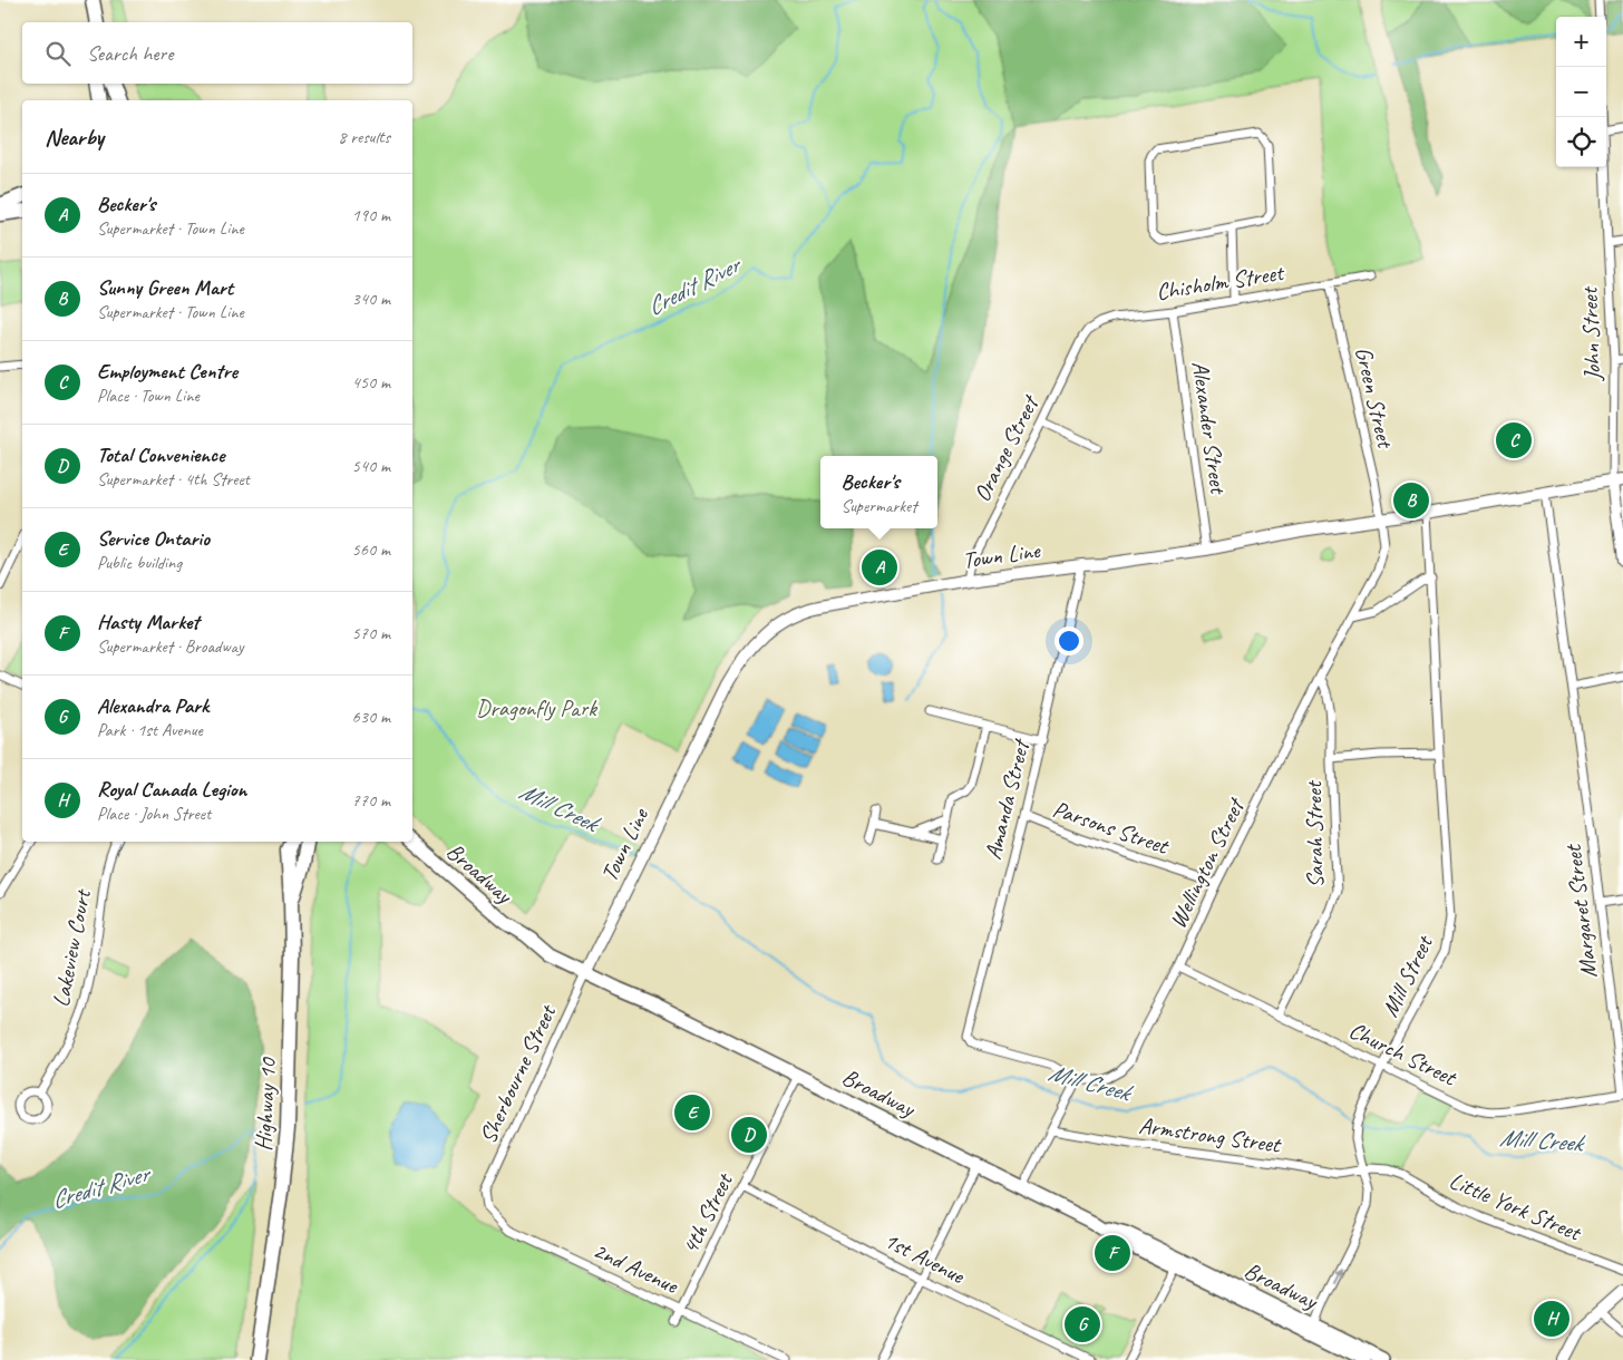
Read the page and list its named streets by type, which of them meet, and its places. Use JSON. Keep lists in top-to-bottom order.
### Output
{
  "streets": {
    "highway": ["Highway 10"],
    "main road": ["John Street", "Town Line", "Broadway"],
    "street": [
      "Chisholm Street",
      "Green Street",
      "Alexander Street",
      "Orange Street",
      "Amanda Street",
      "Parsons Street",
      "Sarah Street",
      "Wellington Street",
      "Margaret Street",
      "Lakeview Court",
      "Mill Street",
      "Church Street",
      "Sherbourne Street",
      "Armstrong Street",
      "Little York Street",
      "4th Street",
      "1st Avenue",
      "2nd Avenue"
    ]
  },
  "crossings": [
    ["Chisholm Street", "Green Street"],
    ["Chisholm Street", "Alexander Street"],
    ["Chisholm Street", "Orange Street"],
    ["John Street", "Town Line"],
    ["Green Street", "Town Line"],
    ["Green Street", "Wellington Street"],
    ["Alexander Street", "Town Line"],
    ["Orange Street", "Town Line"],
    ["Town Line", "Amanda Street"],
    ["Town Line", "Wellington Street"],
    ["Town Line", "Broadway"],
    ["Town Line", "Margaret Street"],
    ["Town Line", "Mill Street"],
    ["Town Line", "Sherbourne Street"],
    ["Amanda Street", "Parsons Street"],
    ["Amanda Street", "Wellington Street"],
    ["Parsons Street", "Wellington Street"],
    ["Sarah Street", "Wellington Street"],
    ["Sarah Street", "Church Street"],
    ["Wellington Street", "Church Street"],
    ["Broadway", "Mill Street"],
    ["Broadway", "Sherbourne Street"],
    ["Broadway", "4th Street"],
    ["Margaret Street", "Church Street"],
    ["Mill Street", "Church Street"],
    ["Mill Street", "Armstrong Street"],
    ["Mill Street", "Little York Street"],
    ["Sherbourne Street", "2nd Avenue"],
    ["Armstrong Street", "Little York Street"],
    ["4th Street", "1st Avenue"],
    ["4th Street", "2nd Avenue"]
  ],
  "water": ["Credit River", "Mill Creek"],
  "parks": ["Dragonfly Park"],
  "page": {
    "map_buttons": ["+", "−"],
    "search": "Search here",
    "heading": ["Nearby", "8 results"],
    "list": [
      {
        "mark": "A",
        "name": "Becker's",
        "note": "Supermarket · Town Line",
        "value": "190 m"
      },
      {
        "mark": "B",
        "name": "Sunny Green Mart",
        "note": "Supermarket · Town Line",
        "value": "340 m"
      },
      {
        "mark": "C",
        "name": "Employment Centre",
        "note": "Place · Town Line",
        "value": "450 m"
      },
      {
        "mark": "D",
        "name": "Total Convenience",
        "note": "Supermarket · 4th Street",
        "value": "540 m"
      },
      {
        "mark": "E",
        "name": "Service Ontario",
        "note": "Public building",
        "value": "560 m"
      },
      {
        "mark": "F",
        "name": "Hasty Market",
        "note": "Supermarket · Broadway",
        "value": "570 m"
      },
      {
        "mark": "G",
        "name": "Alexandra Park",
        "note": "Park · 1st Avenue",
        "value": "630 m"
      },
      {
        "mark": "H",
        "name": "Royal Canada Legion",
        "note": "Place · John Street",
        "value": "770 m"
      }
    ],
    "pins": [
      "C",
      "B",
      "A",
      "E",
      "D",
      "F",
      "H",
      "G"
    ],
    "popup": ["Becker's", "Supermarket"]
  }
}
